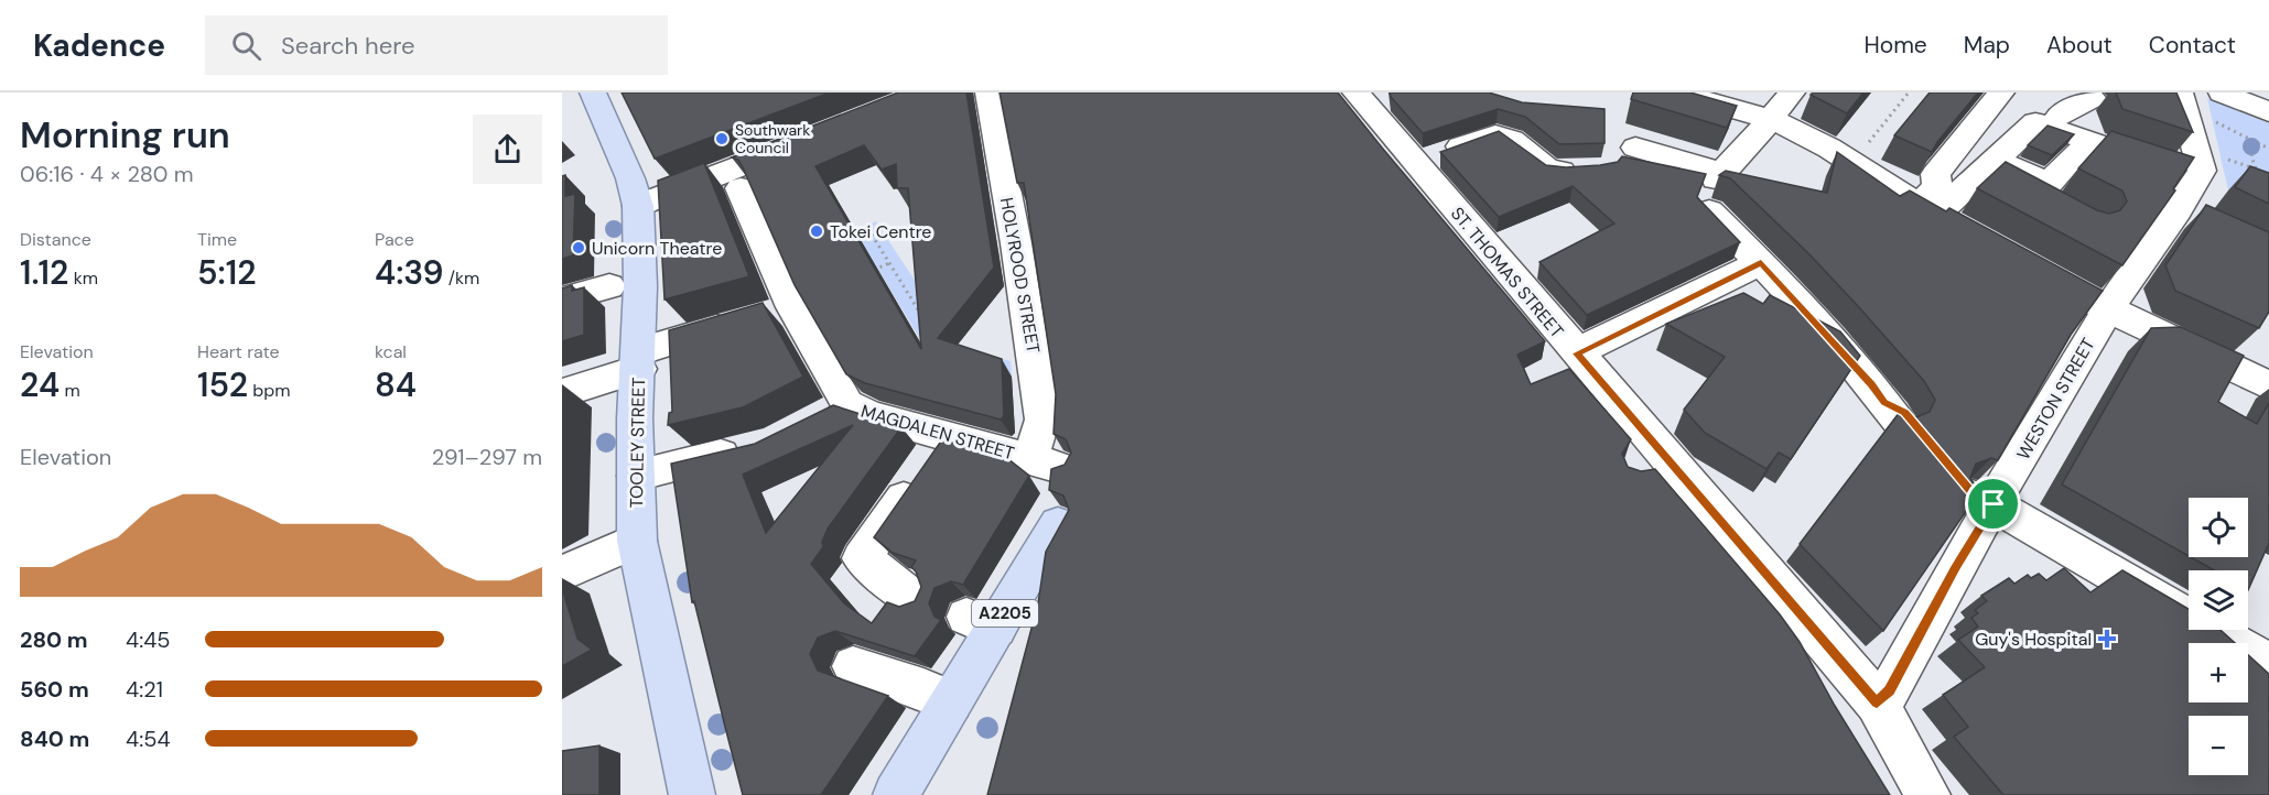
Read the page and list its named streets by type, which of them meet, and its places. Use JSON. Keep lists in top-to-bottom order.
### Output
{
  "streets": {
    "main road": ["TOOLEY STREET", "A2205"],
    "street": [
      "ST. THOMAS STREET",
      "HOLYROOD STREET",
      "WESTON STREET",
      "MAGDALEN STREET"
    ]
  },
  "crossings": [
    ["ST. THOMAS STREET", "WESTON STREET"],
    ["HOLYROOD STREET", "MAGDALEN STREET"]
  ],
  "places": {
    "other": ["Southwark Council", "Tokei Centre", "Unicorn Theatre"],
    "health": ["Guy's Hospital"]
  },
  "page": {
    "header": "Kadence",
    "search": "Search here",
    "nav": [
      "Home",
      "Map",
      "About",
      "Contact"
    ],
    "heading": ["Morning run", "06:16 · 4 × 280 m"],
    "stats": [
      ["Distance", "1.12 km"],
      ["Time", "5:12"],
      ["Pace", "4:39 /km"],
      ["Elevation", "24 m"],
      ["Heart rate", "152 bpm"],
      ["kcal", "84"]
    ],
    "chart": ["Elevation", "291–297 m"],
    "map_buttons": ["+", "−"],
    "list": [
      {
        "name": "280 m",
        "note": "4:45"
      },
      {
        "name": "560 m",
        "note": "4:21"
      },
      {
        "name": "840 m",
        "note": "4:54"
      }
    ]
  }
}
